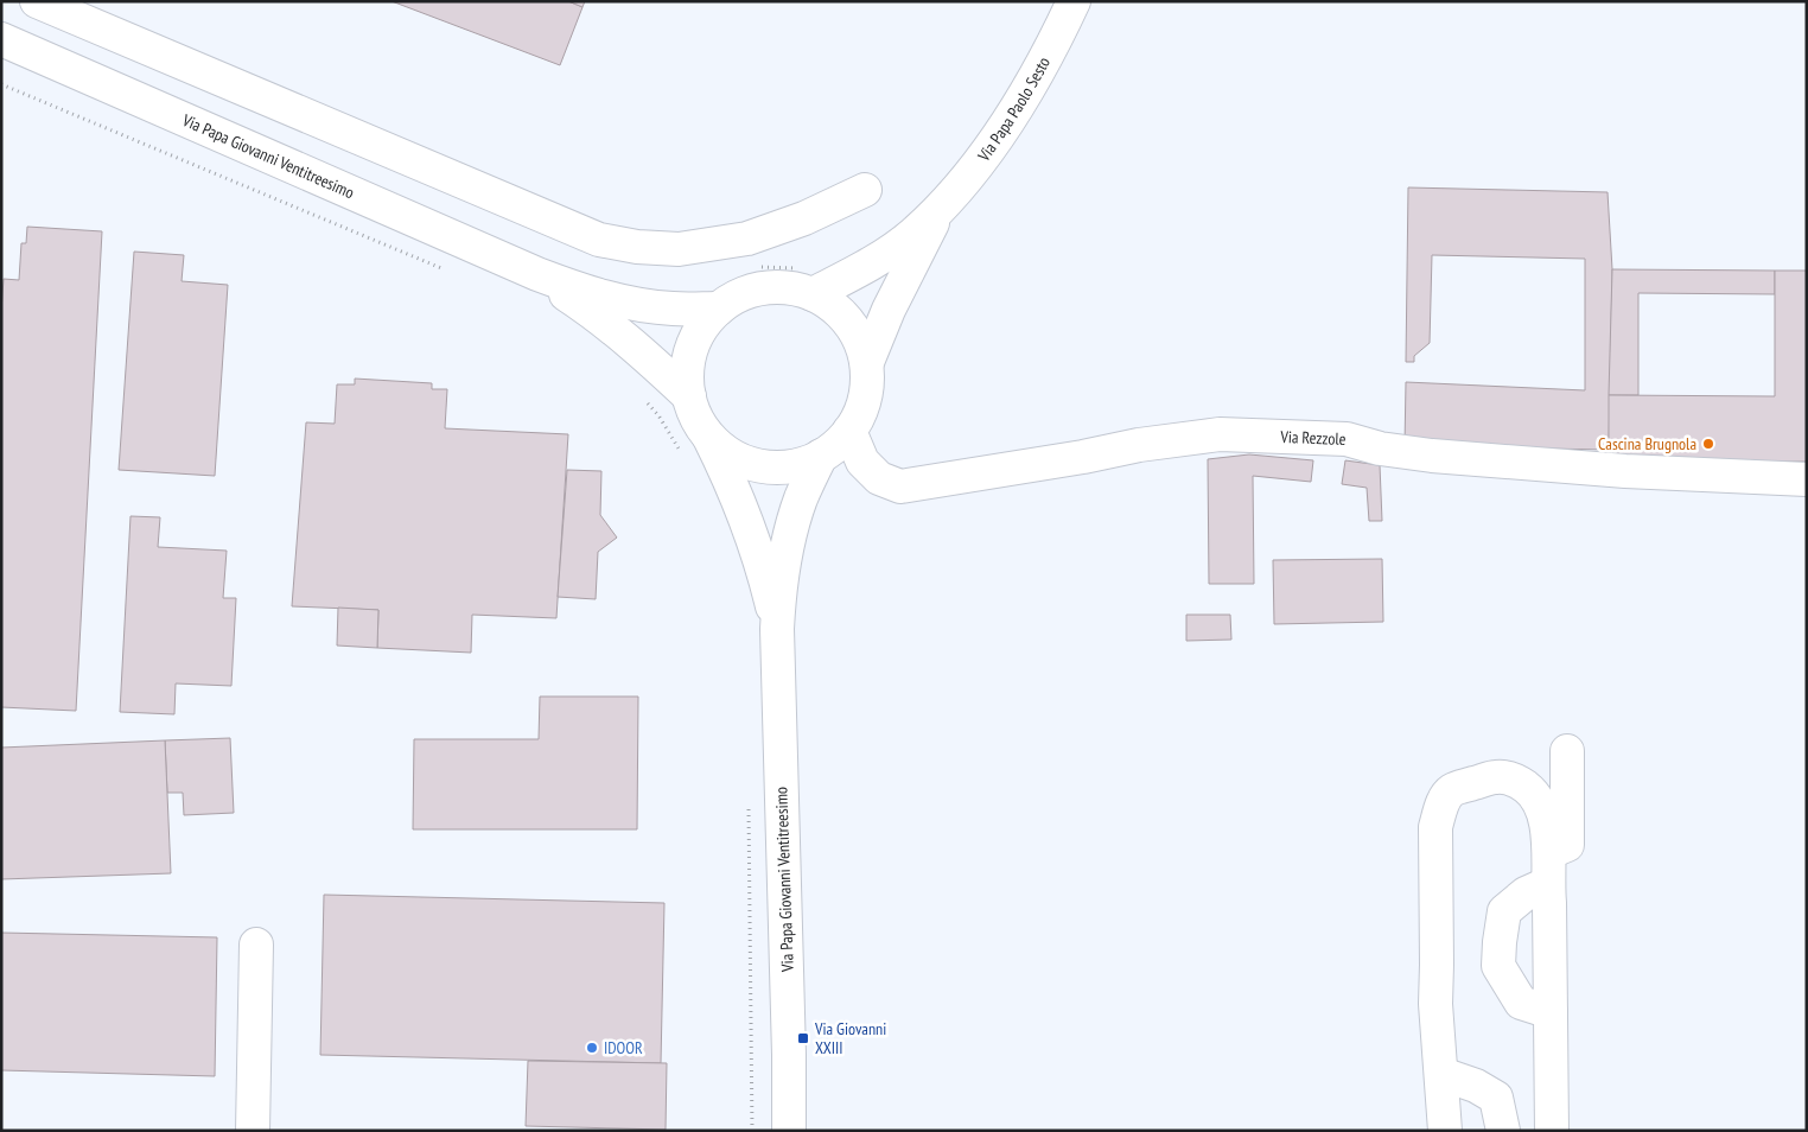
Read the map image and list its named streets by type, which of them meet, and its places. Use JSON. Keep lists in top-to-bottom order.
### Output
{
  "streets": {
    "street": ["Via Papa Paolo Sesto", "Via Papa Giovanni Ventitreesimo", "Via Rezzole"]
  },
  "crossings": [
    ["Via Papa Paolo Sesto", "Via Papa Giovanni Ventitreesimo"],
    ["Via Papa Paolo Sesto", "Via Rezzole"],
    ["Via Papa Giovanni Ventitreesimo", "Via Rezzole"]
  ],
  "places": {
    "other": ["Cascina Brugnola", "IDOOR"],
    "transit": ["Via Giovanni XXIII"]
  }
}
